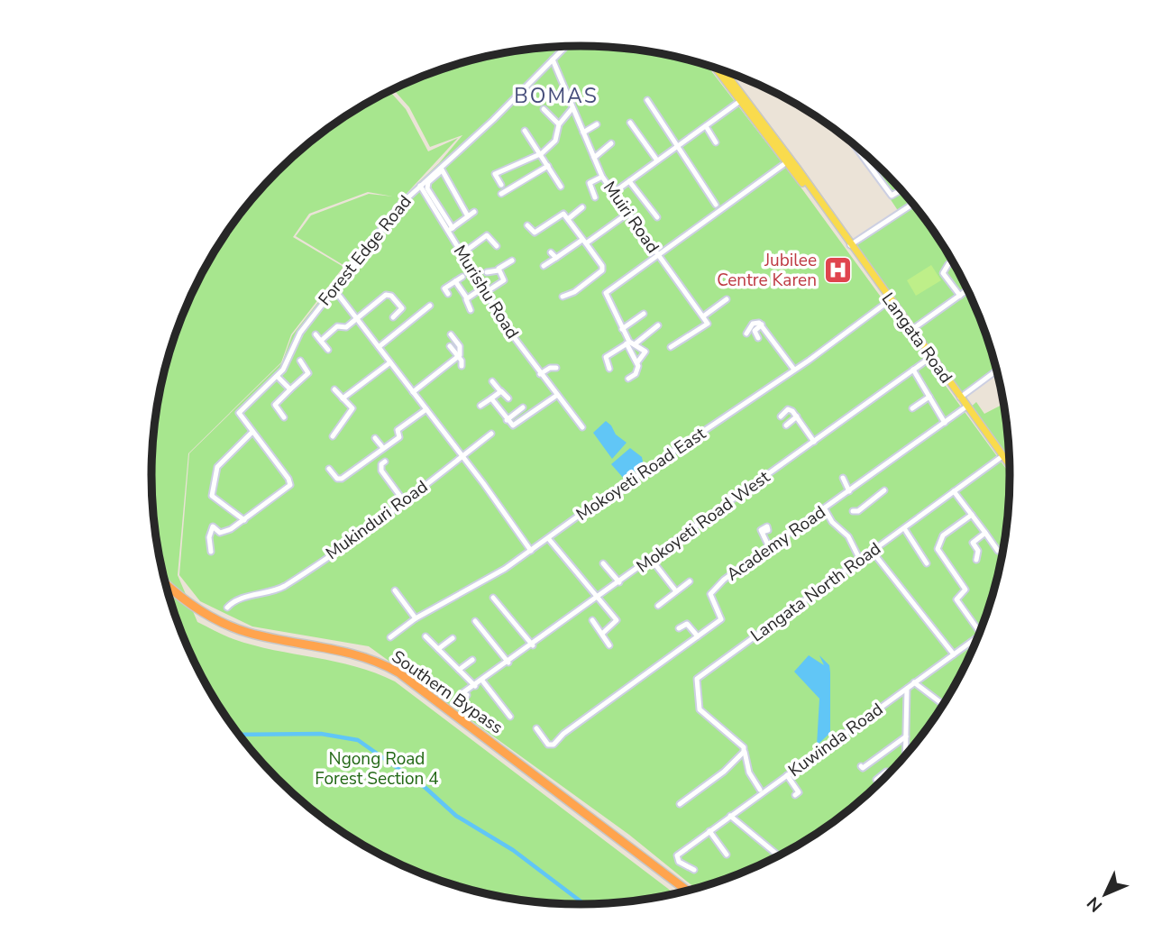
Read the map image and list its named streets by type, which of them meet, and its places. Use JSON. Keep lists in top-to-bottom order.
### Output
{
  "streets": {
    "highway": ["Southern Bypass"],
    "main road": ["Langata Road"],
    "street": [
      "Muiri Road",
      "Forest Edge Road",
      "Murishu Road",
      "Mokoyeti Road East",
      "Mukinduri Road",
      "Mokoyeti Road West",
      "Academy Road",
      "Langata North Road",
      "Kuwinda Road"
    ]
  },
  "crossings": [
    ["Muiri Road", "Forest Edge Road"],
    ["Forest Edge Road", "Murishu Road"],
    ["Langata Road", "Mokoyeti Road East"],
    ["Langata Road", "Mokoyeti Road West"],
    ["Langata Road", "Academy Road"],
    ["Langata Road", "Langata North Road"]
  ],
  "districts": ["BOMAS"],
  "parks": ["Ngong Road Forest Section 4"],
  "places": {
    "hospital": ["Jubilee Centre Karen"]
  },
  "north": "bottom left"
}
